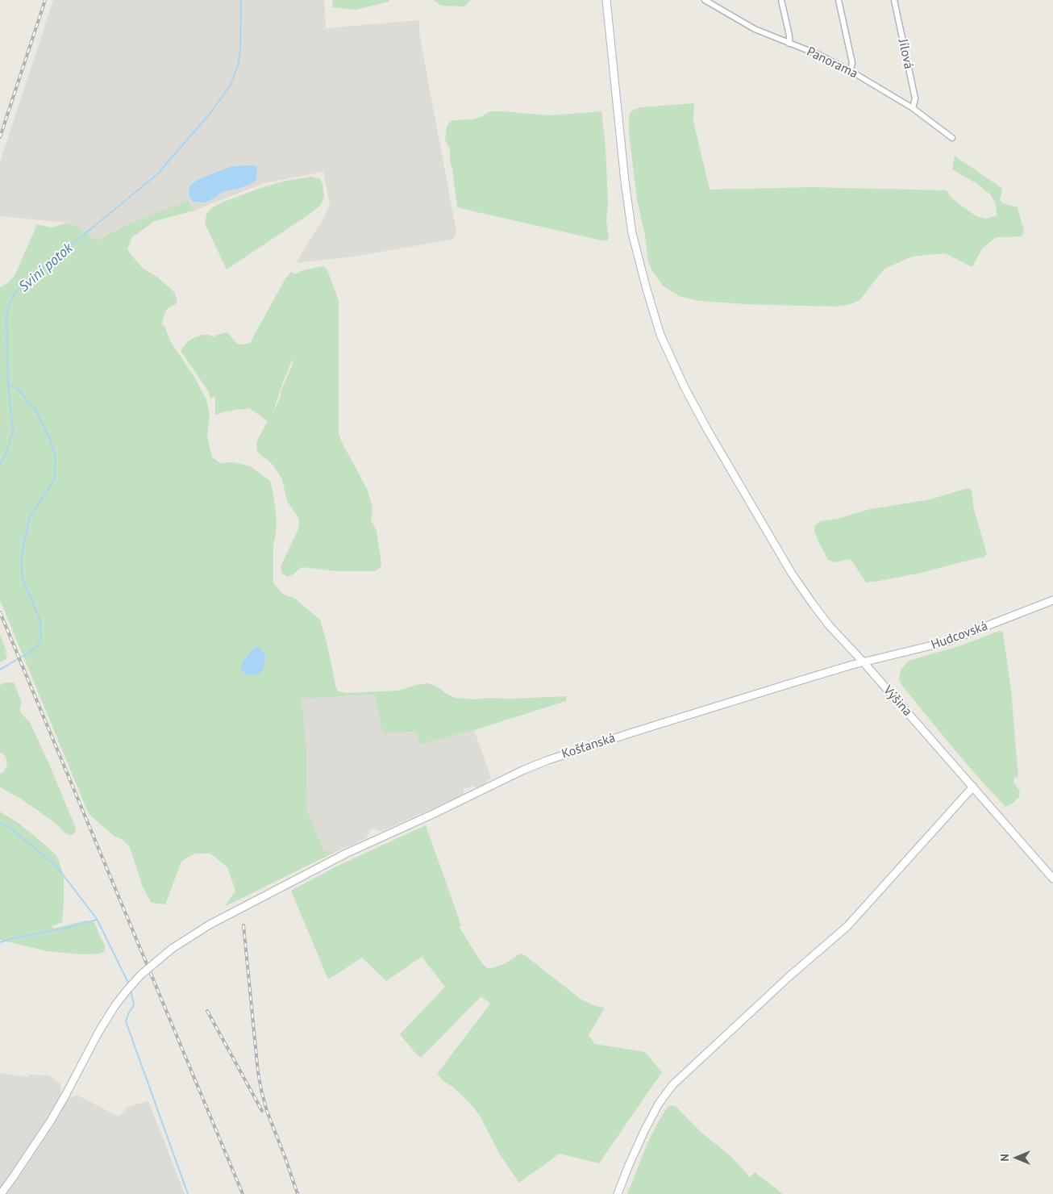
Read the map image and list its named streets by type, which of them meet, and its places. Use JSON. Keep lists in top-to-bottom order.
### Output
{
  "streets": {
    "street": [
      "Jílová",
      "Panorama",
      "Hudcovská",
      "Výšina",
      "Košťanská"
    ]
  },
  "crossings": [
    ["Jílová", "Panorama"],
    ["Hudcovská", "Výšina"],
    ["Hudcovská", "Košťanská"],
    ["Výšina", "Košťanská"]
  ],
  "water": ["Sviní potok"],
  "north": "left"
}
